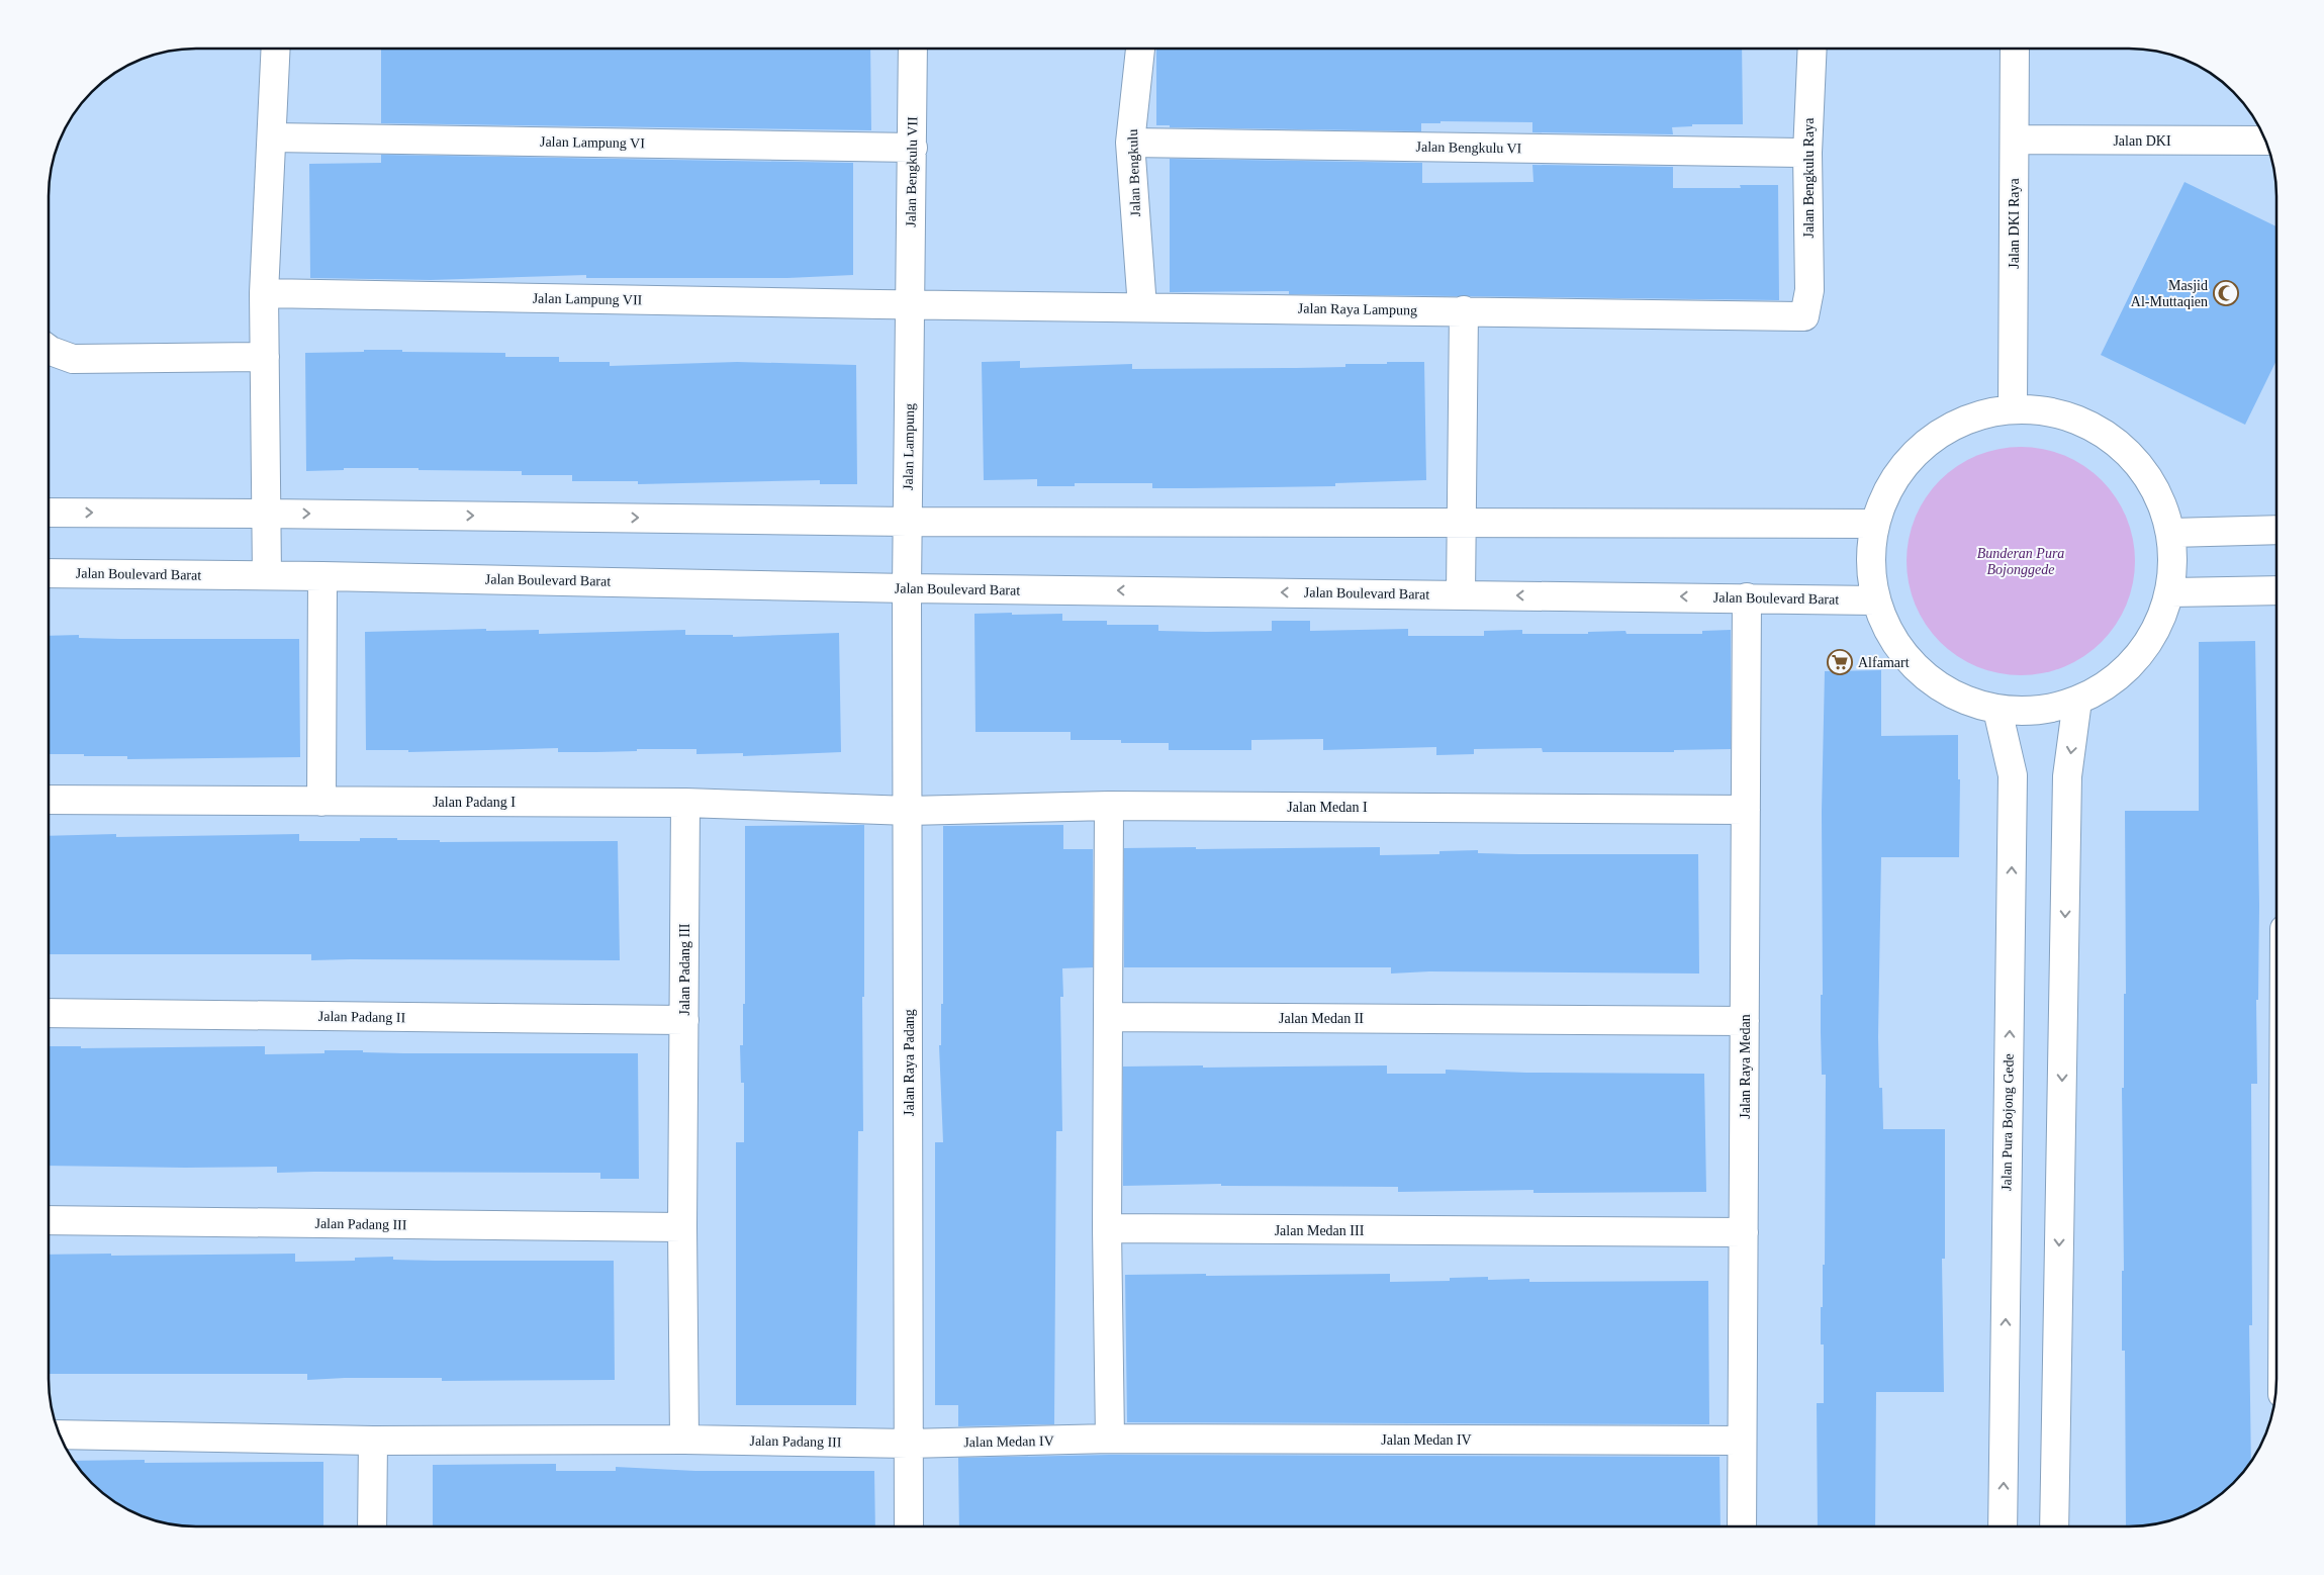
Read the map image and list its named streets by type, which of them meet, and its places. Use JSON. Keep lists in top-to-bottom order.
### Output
{
  "streets": {
    "street": [
      "Jalan DKI",
      "Jalan Lampung VI",
      "Jalan Bengkulu VI",
      "Jalan Bengkulu VII",
      "Jalan Bengkulu",
      "Jalan Bengkulu Raya",
      "Jalan DKI Raya",
      "Jalan Lampung VII",
      "Jalan Raya Lampung",
      "Jalan Lampung",
      "Jalan Boulevard Barat",
      "Jalan Padang I",
      "Jalan Medan I",
      "Jalan Padang III",
      "Jalan Padang II",
      "Jalan Medan II",
      "Jalan Raya Padang",
      "Jalan Raya Medan",
      "Jalan Pura Bojong Gede",
      "Jalan Medan III",
      "Jalan Medan IV"
    ]
  },
  "crossings": [
    ["Jalan DKI", "Jalan DKI Raya"],
    ["Jalan Lampung VI", "Jalan Bengkulu VII"],
    ["Jalan Bengkulu VI", "Jalan Bengkulu"],
    ["Jalan Bengkulu VI", "Jalan Bengkulu Raya"],
    ["Jalan Bengkulu VII", "Jalan Lampung VII"],
    ["Jalan Bengkulu VII", "Jalan Raya Lampung"],
    ["Jalan Bengkulu VII", "Jalan Lampung"],
    ["Jalan Bengkulu", "Jalan Raya Lampung"],
    ["Jalan Bengkulu Raya", "Jalan Raya Lampung"],
    ["Jalan Lampung VII", "Jalan Raya Lampung"],
    ["Jalan Lampung VII", "Jalan Lampung"],
    ["Jalan Raya Lampung", "Jalan Lampung"],
    ["Jalan Lampung", "Jalan Boulevard Barat"],
    ["Jalan Lampung", "Jalan Raya Padang"],
    ["Jalan Boulevard Barat", "Jalan Raya Padang"],
    ["Jalan Boulevard Barat", "Jalan Raya Medan"],
    ["Jalan Padang I", "Jalan Medan I"],
    ["Jalan Padang I", "Jalan Padang III"],
    ["Jalan Padang I", "Jalan Raya Padang"],
    ["Jalan Medan I", "Jalan Raya Padang"],
    ["Jalan Medan I", "Jalan Raya Medan"],
    ["Jalan Padang III", "Jalan Padang II"],
    ["Jalan Padang III", "Jalan Raya Padang"],
    ["Jalan Padang III", "Jalan Medan IV"],
    ["Jalan Medan II", "Jalan Raya Medan"],
    ["Jalan Raya Padang", "Jalan Medan IV"],
    ["Jalan Raya Medan", "Jalan Medan III"],
    ["Jalan Raya Medan", "Jalan Medan IV"]
  ],
  "parks": ["Bunderan Pura Bojonggede"],
  "places": {
    "mosque": ["Masjid Al-Muttaqien"],
    "supermarket": ["Alfamart"]
  }
}
